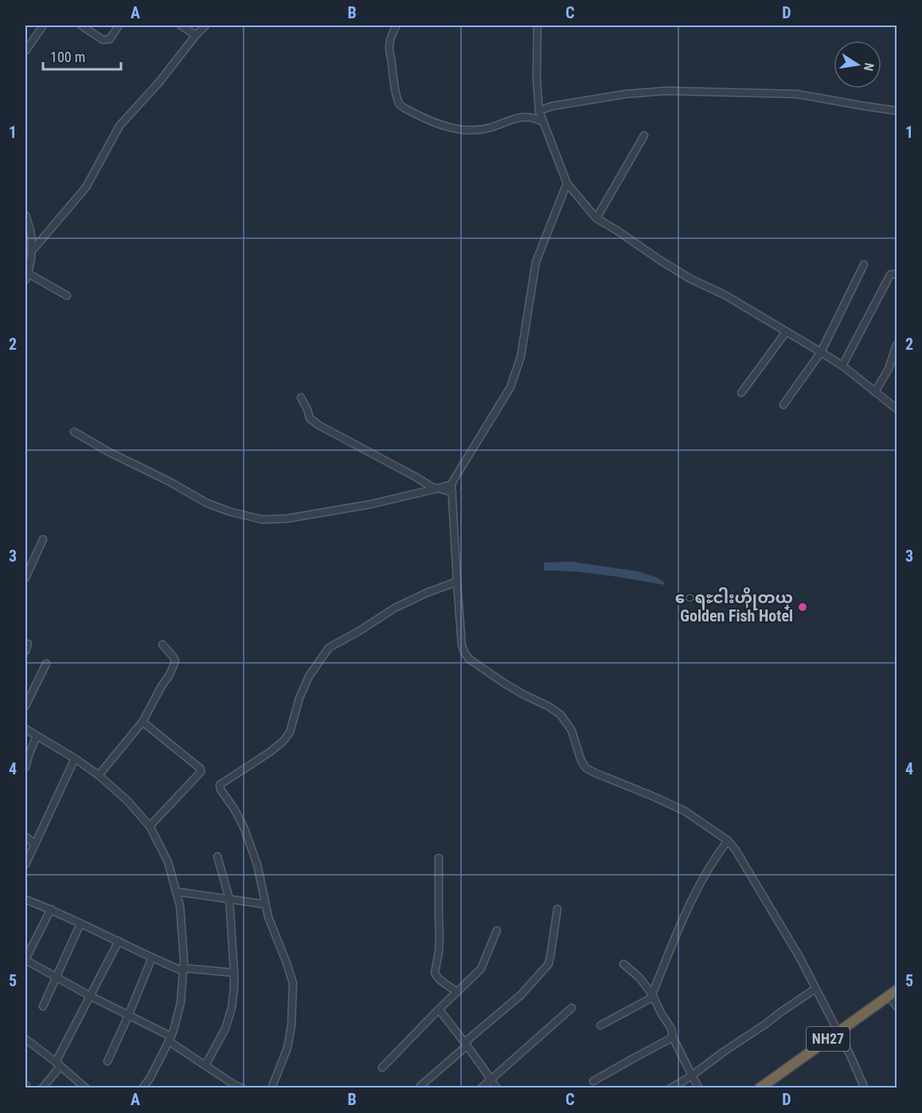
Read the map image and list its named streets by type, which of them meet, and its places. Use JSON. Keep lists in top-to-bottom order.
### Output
{
  "streets": {
    "highway": ["NH27"]
  },
  "places": ["ေရႊငါးဟိုုတယ္ Golden Fish Hotel"],
  "scale_bar": "100 m",
  "north": "right",
  "grid": {
    "columns": [
      "A",
      "B",
      "C",
      "D"
    ],
    "rows": [
      "1",
      "2",
      "3",
      "4",
      "5"
    ]
  }
}
